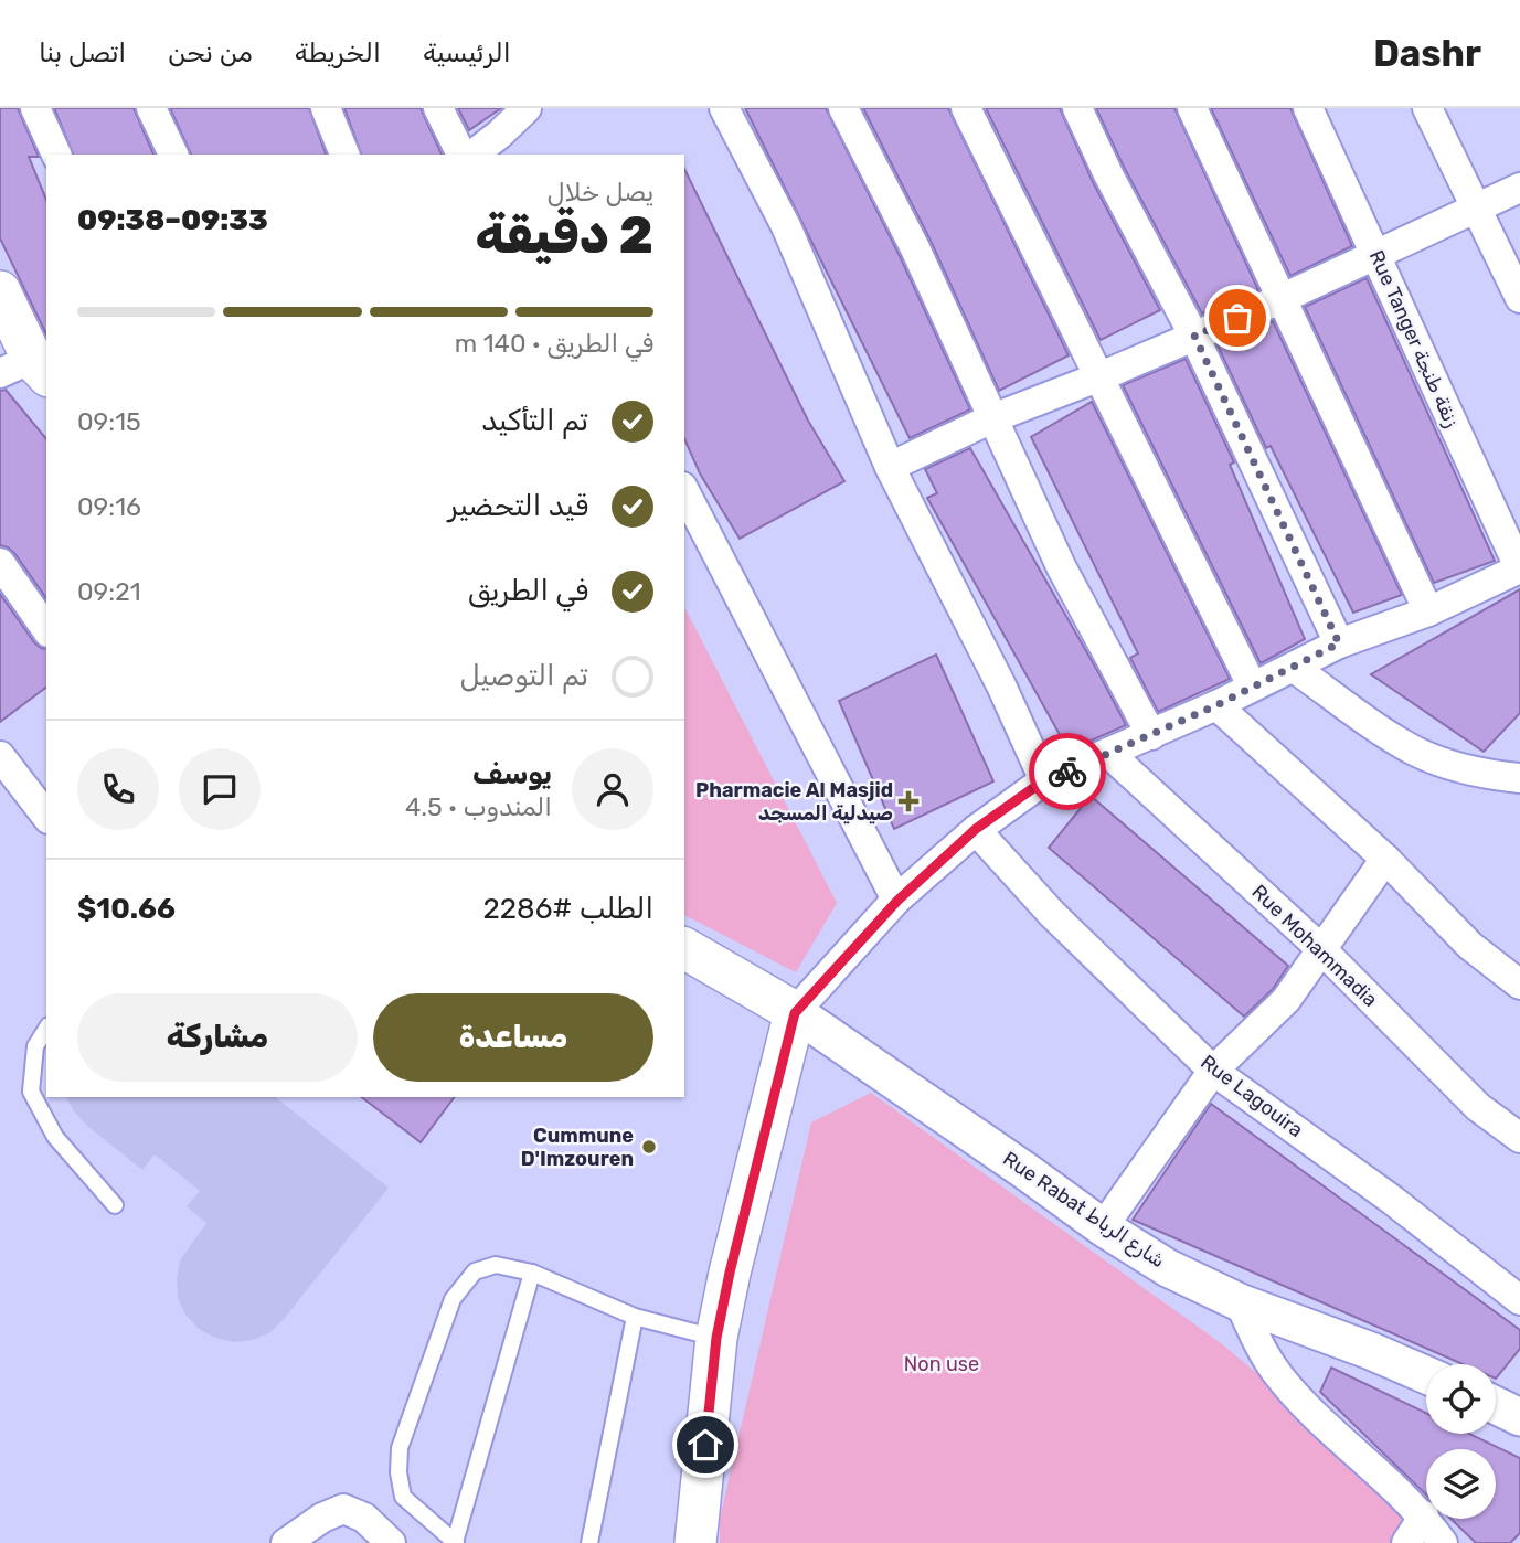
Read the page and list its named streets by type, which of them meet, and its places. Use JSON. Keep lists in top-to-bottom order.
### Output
{
  "streets": {
    "street": [
      "Rue Tanger زنقة طنجة",
      "Rue Mohammadia",
      "Rue Lagouira",
      "Rue Rabat شارع الرباط"
    ]
  },
  "parks": ["Non use"],
  "places": {
    "health": ["Pharmacie Al Masjid صيدلية المسجد"],
    "other": ["Cummune D'Imzouren"]
  },
  "page": {
    "header": "Dashr",
    "nav": [
      "الرئيسية",
      "الخريطة",
      "من نحن",
      "اتصل بنا"
    ],
    "heading": ["2 دقيقة", "يصل خلال", "09:33–09:38"],
    "panel": [
      "يوسف",
      "المندوب · 4.5",
      "الطلب #2286",
      "$10.66"
    ],
    "bar": "في الطريق · 140 m",
    "list": [
      ["تم التأكيد", "09:15"],
      ["قيد التحضير", "09:16"],
      ["في الطريق", "09:21"],
      "تم التوصيل"
    ],
    "buttons": ["مساعدة", "مشاركة"]
  }
}
